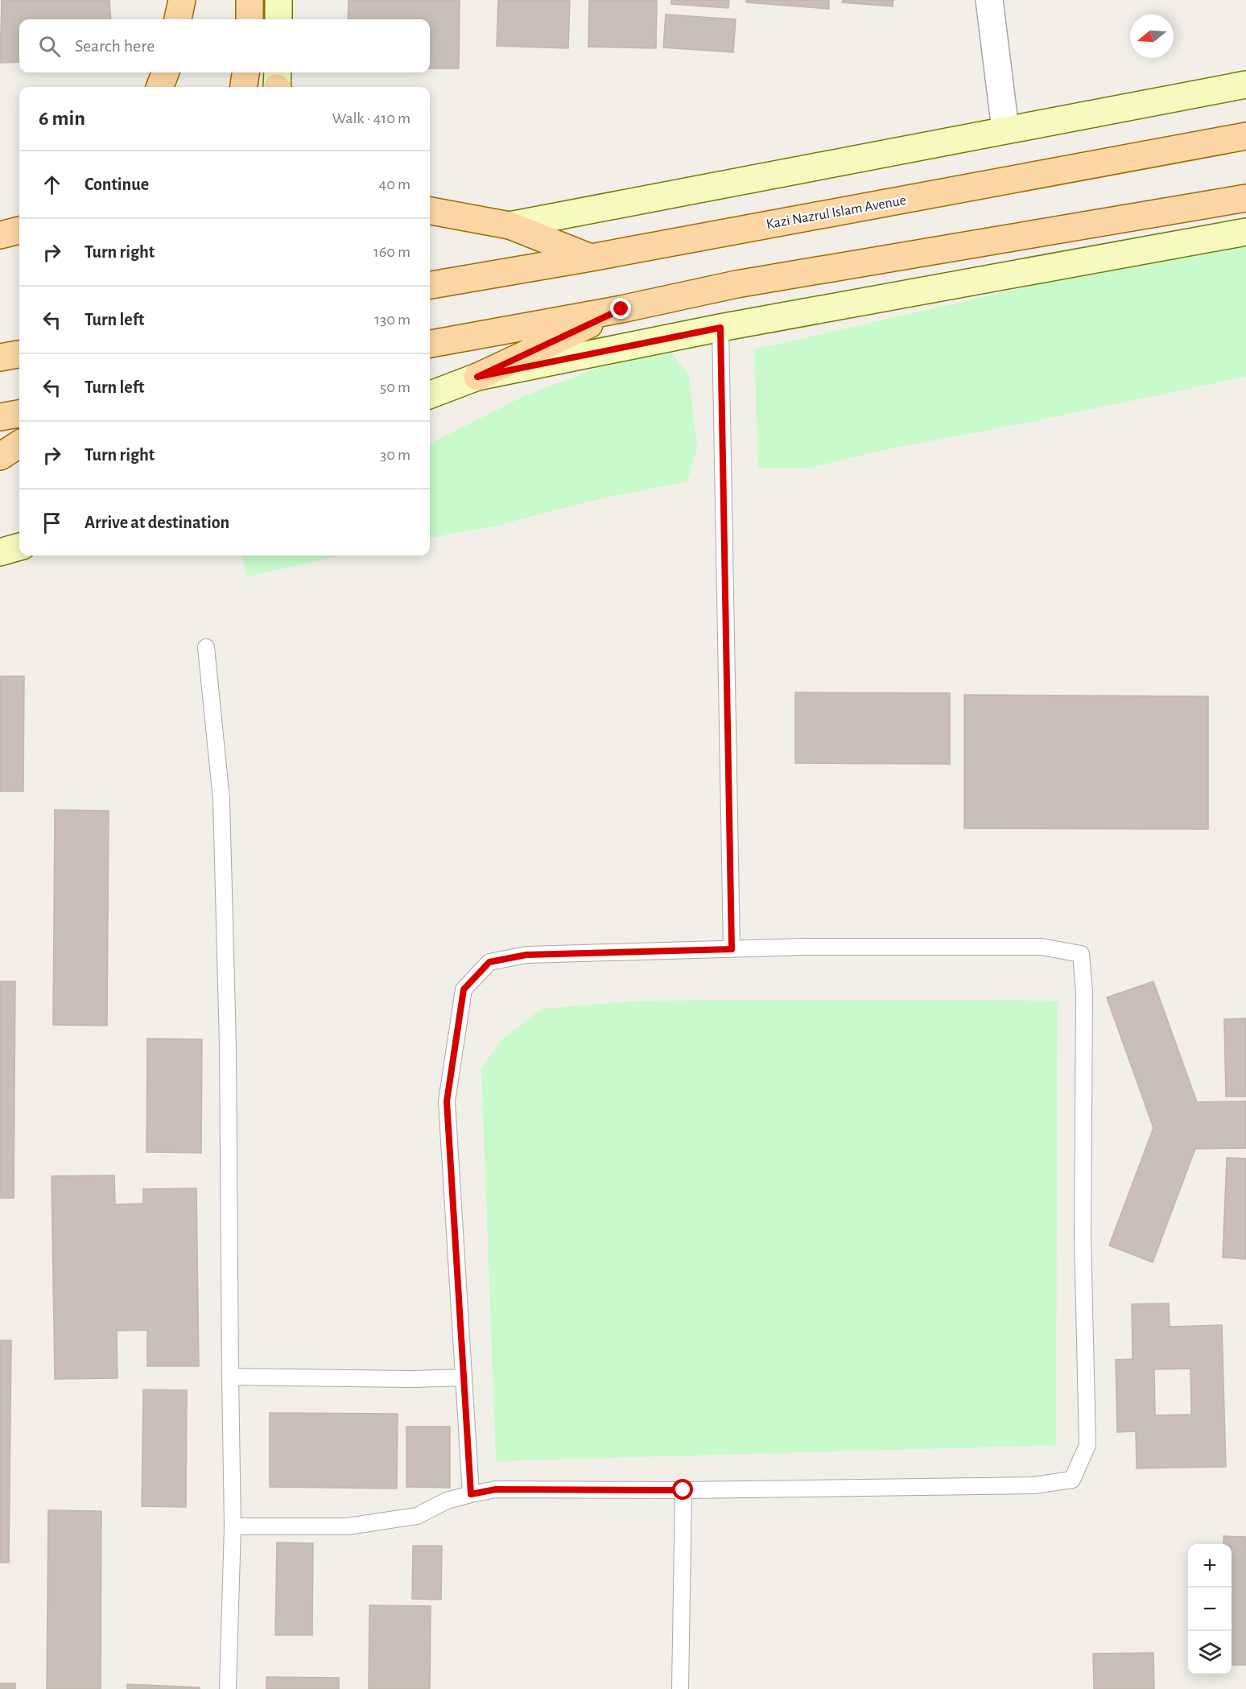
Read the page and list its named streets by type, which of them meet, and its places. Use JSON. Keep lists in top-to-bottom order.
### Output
{
  "streets": {
    "main road": ["Kazi Nazrul Islam Avenue"]
  },
  "north": "left",
  "page": {
    "search": "Search here",
    "heading": ["6 min", "Walk · 410 m"],
    "list": [
      ["Continue", "40 m"],
      ["Turn right", "160 m"],
      ["Turn left", "130 m"],
      ["Turn left", "50 m"],
      ["Turn right", "30 m"],
      "Arrive at destination"
    ],
    "map_buttons": ["+", "−"]
  }
}
